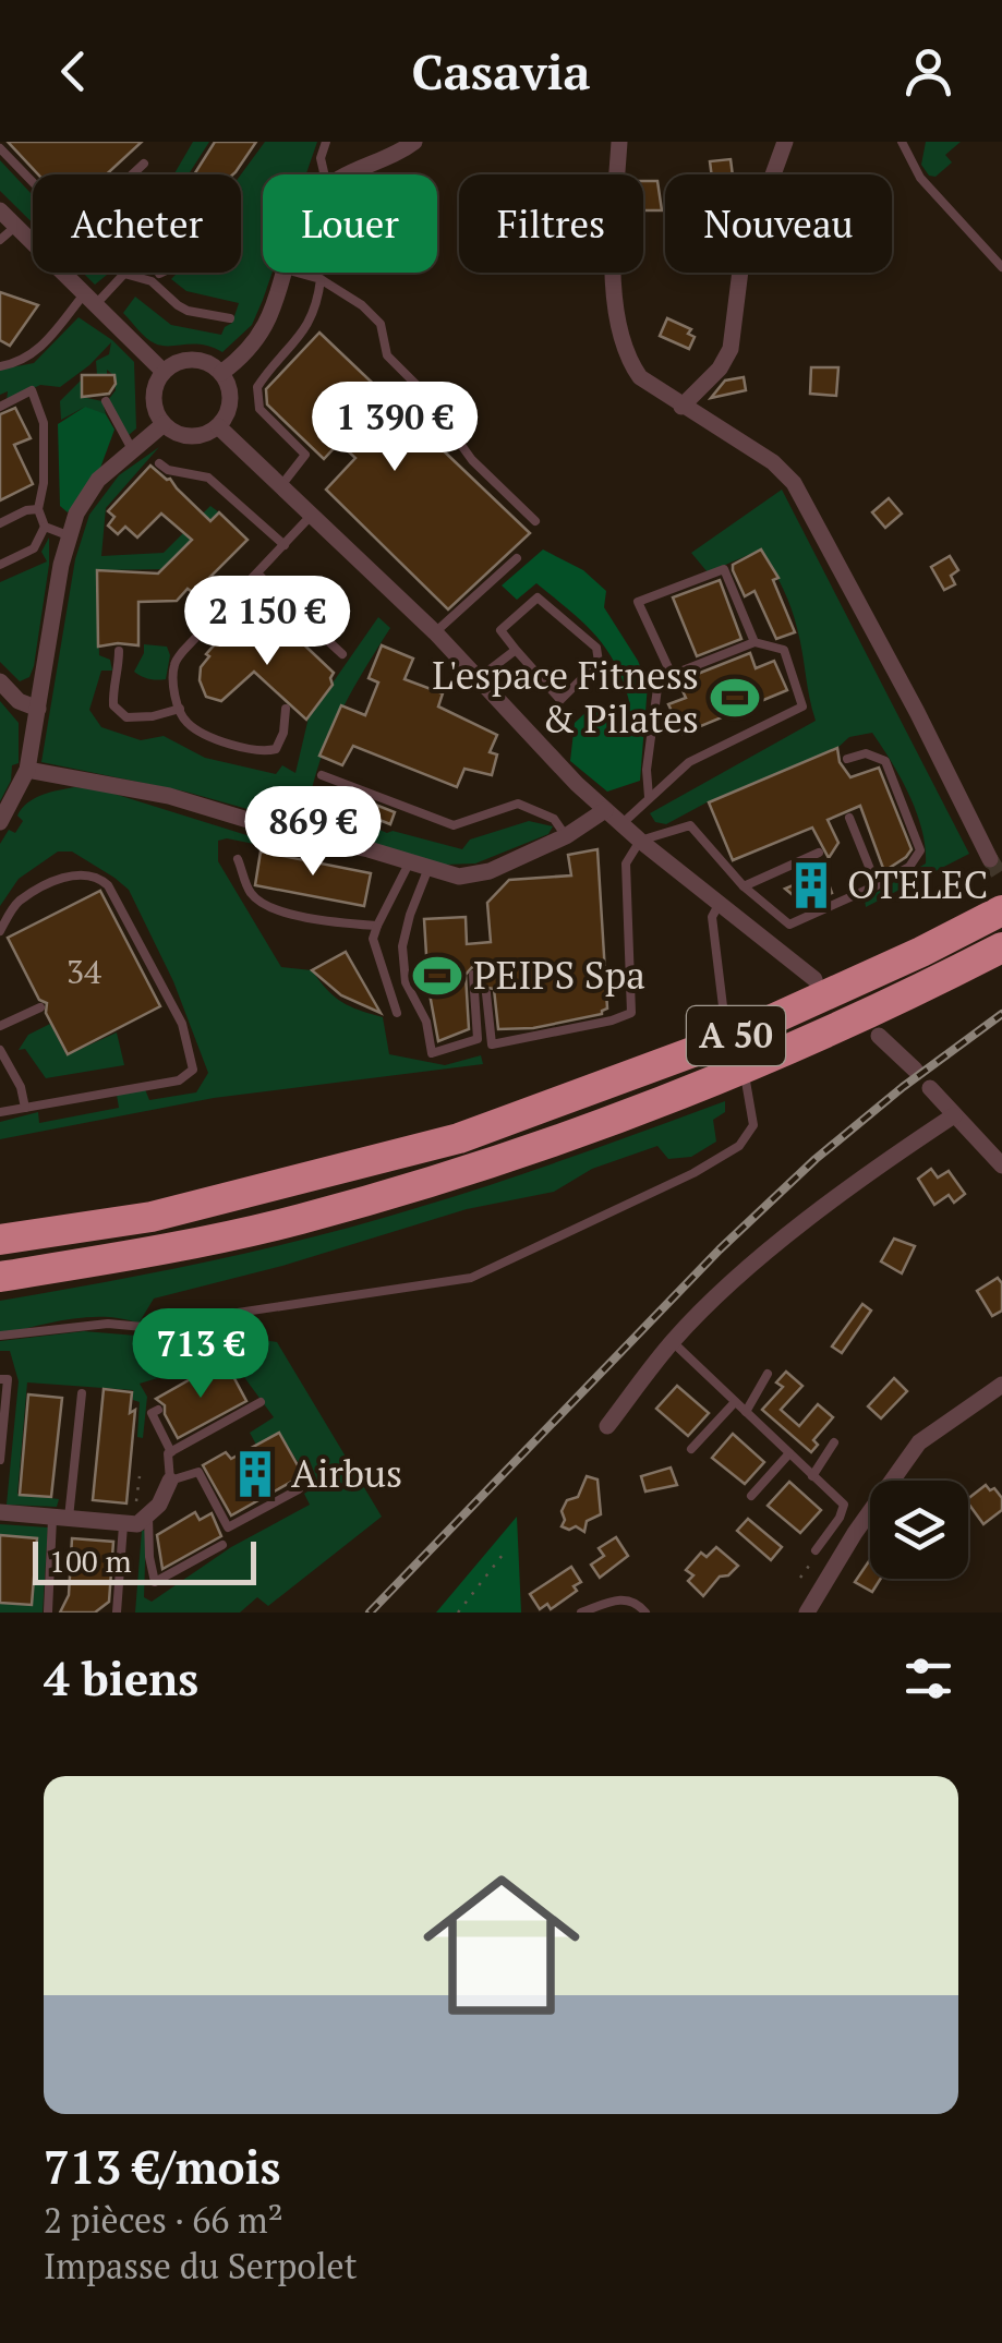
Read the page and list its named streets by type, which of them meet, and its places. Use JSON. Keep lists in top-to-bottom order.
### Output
{
  "streets": {
    "highway": ["A 50"]
  },
  "places": {
    "sports": ["L'espace Fitness & Pilates", "PEIPS Spa"],
    "building": ["OTELEC", "Airbus"]
  },
  "house_numbers": ["34"],
  "scale_bar": "100 m",
  "page": {
    "header": "Casavia",
    "chip": [
      "Acheter",
      "Louer",
      "Filtres",
      "Nouveau"
    ],
    "price": [
      "1 390 €",
      "2 150 €",
      "869 €",
      "713 €"
    ],
    "scale": "100 m",
    "heading": "4 biens",
    "list": [
      {
        "name": "713 €/mois",
        "note": "2 pièces · 66 m² · Impasse du Serpolet"
      }
    ]
  }
}
